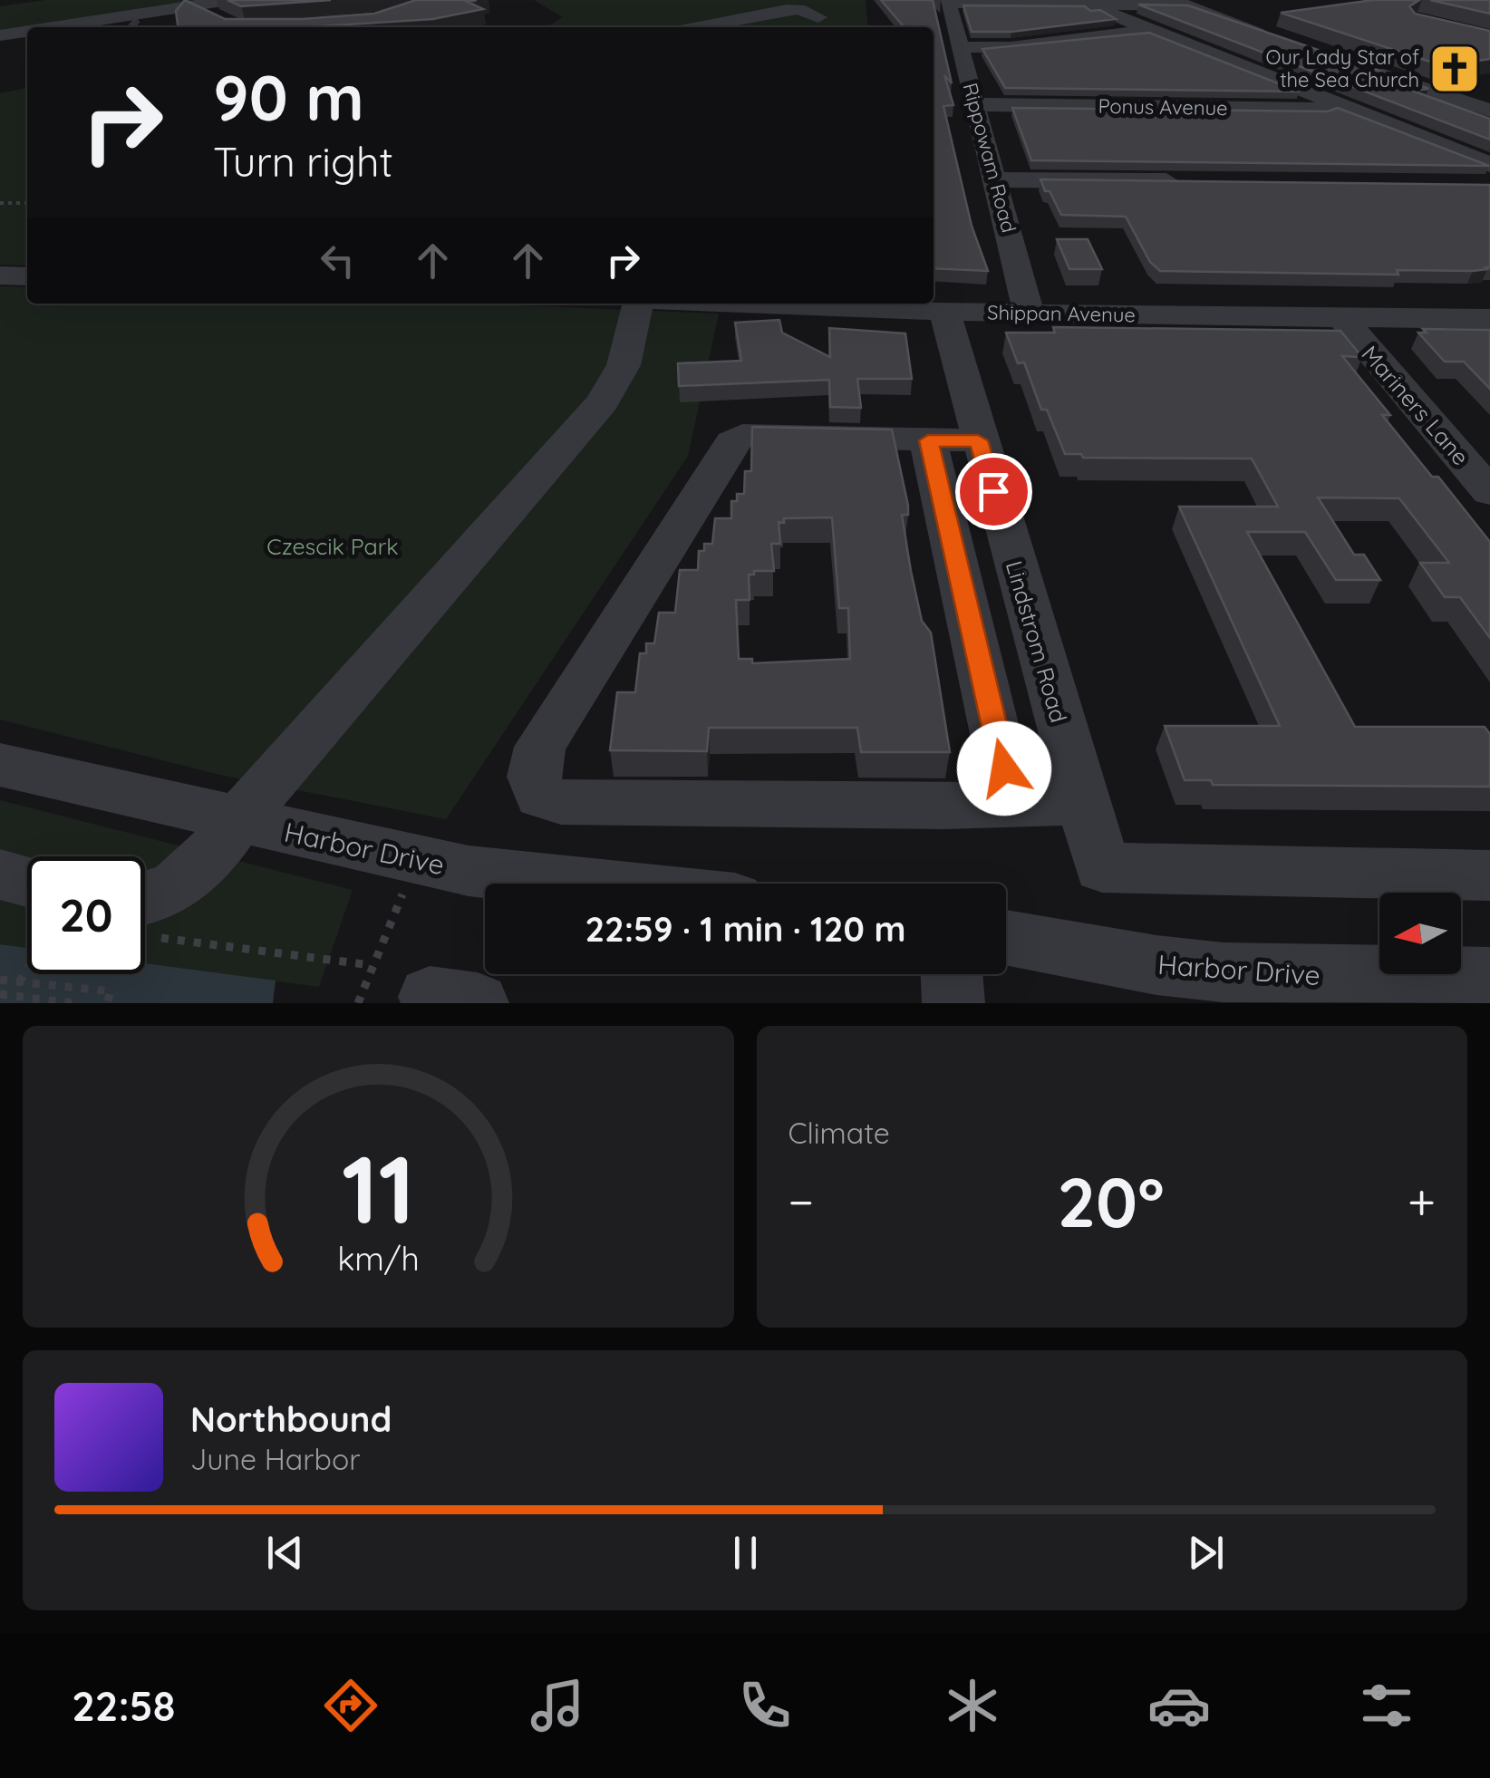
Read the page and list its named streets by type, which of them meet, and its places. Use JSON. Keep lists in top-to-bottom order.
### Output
{
  "streets": {
    "street": [
      "Ponus Avenue",
      "Rippowam Road",
      "Shippan Avenue",
      "Mariners Lane",
      "Lindstrom Road",
      "Harbor Drive"
    ]
  },
  "crossings": [
    ["Ponus Avenue", "Rippowam Road"],
    ["Rippowam Road", "Shippan Avenue"],
    ["Shippan Avenue", "Mariners Lane"],
    ["Shippan Avenue", "Lindstrom Road"]
  ],
  "parks": ["Czescik Park"],
  "places": {
    "church": ["Our Lady Star of the Sea Church"]
  },
  "north": "left",
  "page": {
    "turn": ["90 m", "Turn right"],
    "limit": "20",
    "trip": "22:59 · 1 min · 120 m",
    "tile": "Climate",
    "heat": ["−", "20°", "+"],
    "song": ["Northbound", "June Harbor"],
    "tabs": "22:58",
    "gauge": ["11", "km/h"]
  }
}
